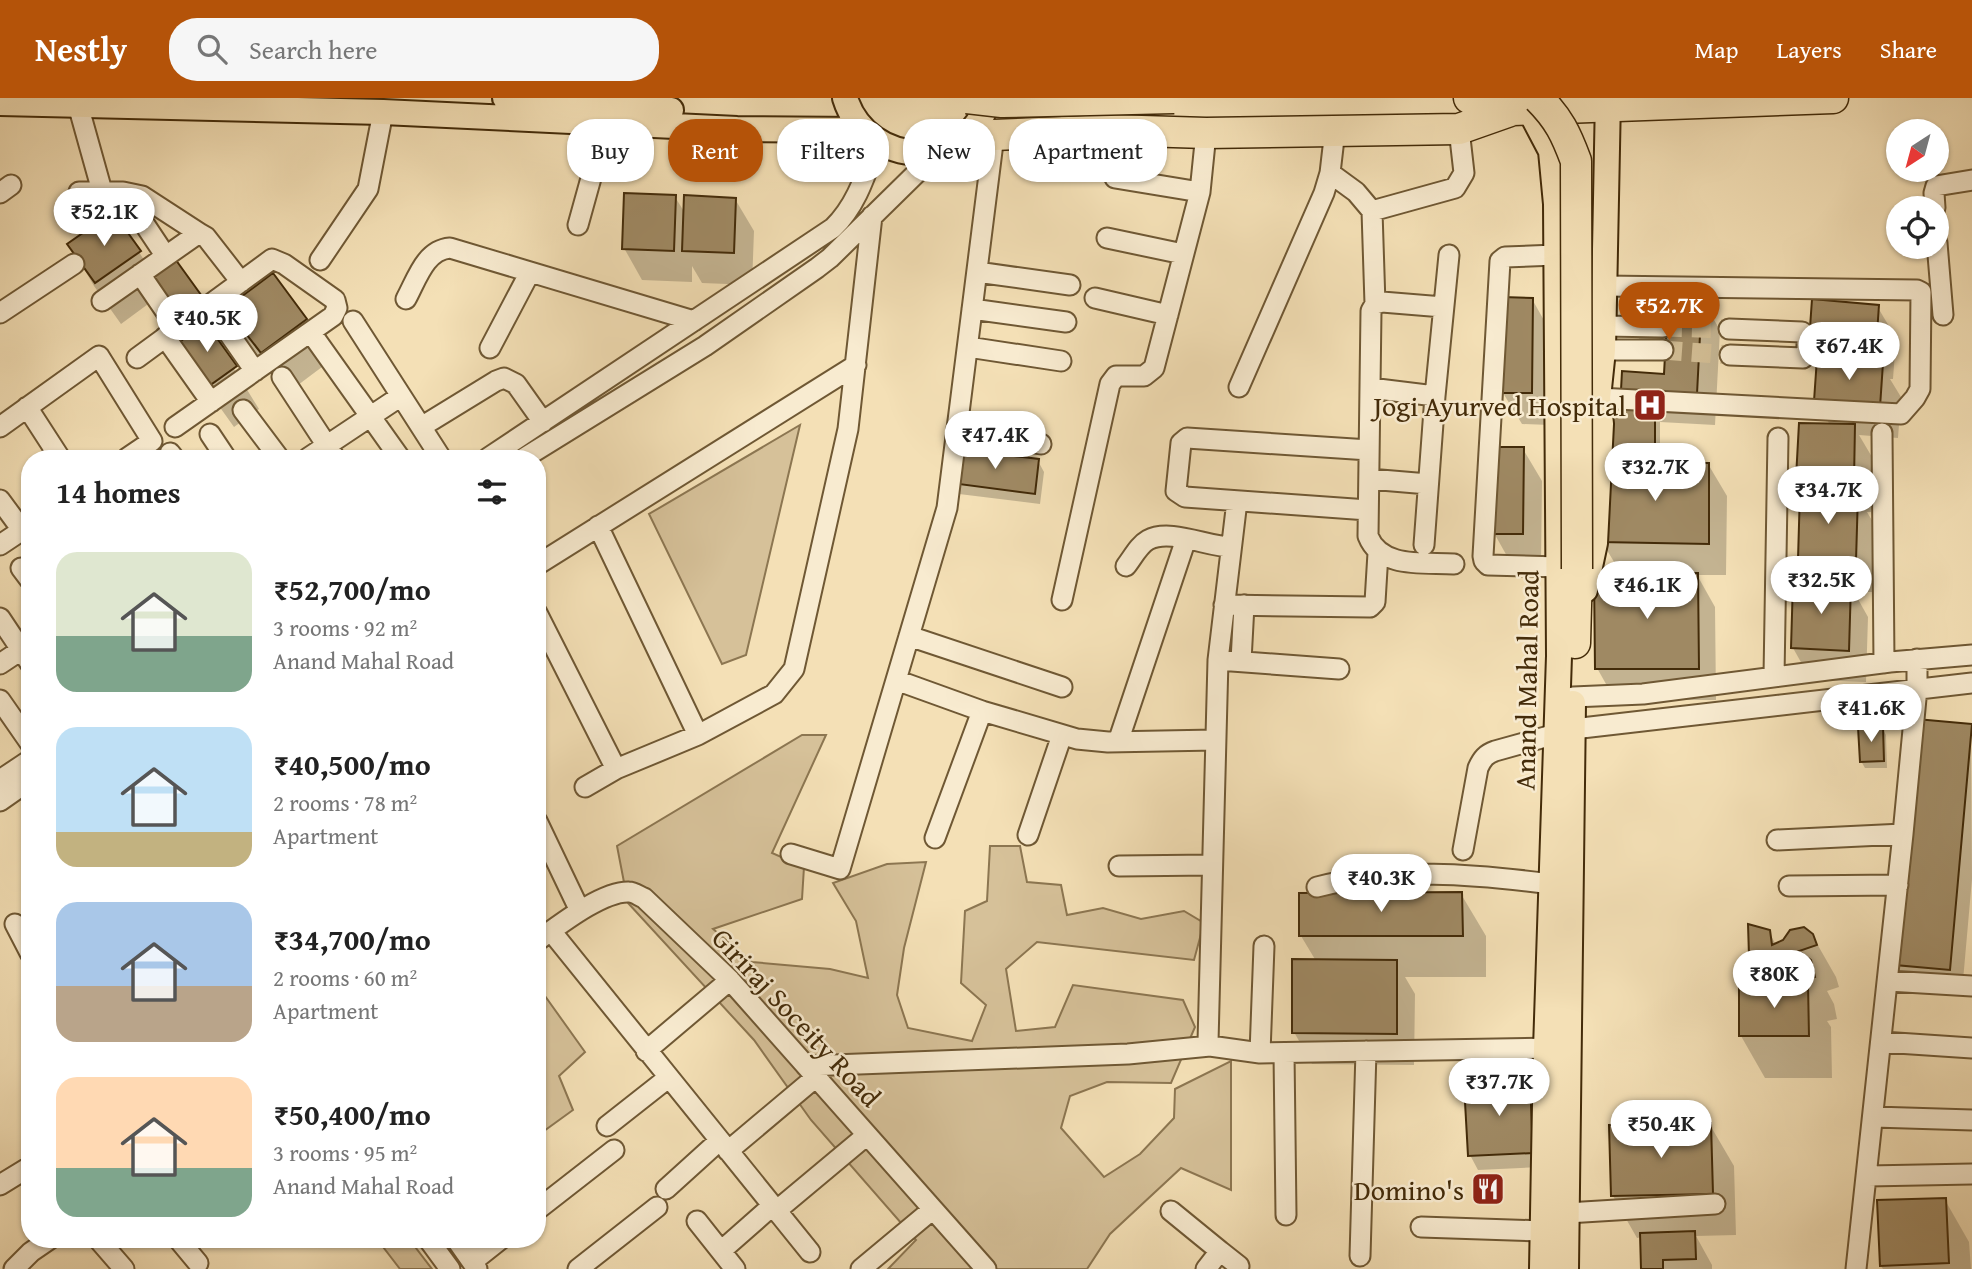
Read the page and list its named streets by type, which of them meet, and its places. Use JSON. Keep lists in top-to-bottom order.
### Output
{
  "streets": {
    "main road": ["Anand Mahal Road"],
    "street": ["Giriraj Soceity Road"]
  },
  "places": {
    "hospital": ["Jogi Ayurved Hospital"],
    "restaurant": ["Domino's"]
  },
  "north": "bottom left",
  "page": {
    "header": "Nestly",
    "search": "Search here",
    "nav": ["Map", "Layers", "Share"],
    "chip": [
      "Buy",
      "Rent",
      "Filters",
      "New",
      "Apartment"
    ],
    "price": [
      "₹52.1K",
      "₹52.7K",
      "₹40.5K",
      "₹67.4K",
      "₹47.4K",
      "₹32.7K",
      "₹34.7K",
      "₹32.5K",
      "₹46.1K",
      "₹41.6K",
      "₹40.3K",
      "₹80K",
      "₹37.7K",
      "₹50.4K"
    ],
    "heading": "14 homes",
    "list": [
      {
        "name": "₹52,700/mo",
        "note": "3 rooms · 92 m² · Anand Mahal Road"
      },
      {
        "name": "₹40,500/mo",
        "note": "2 rooms · 78 m² · Apartment"
      },
      {
        "name": "₹34,700/mo",
        "note": "2 rooms · 60 m² · Apartment"
      },
      {
        "name": "₹50,400/mo",
        "note": "3 rooms · 95 m² · Anand Mahal Road"
      }
    ]
  }
}
